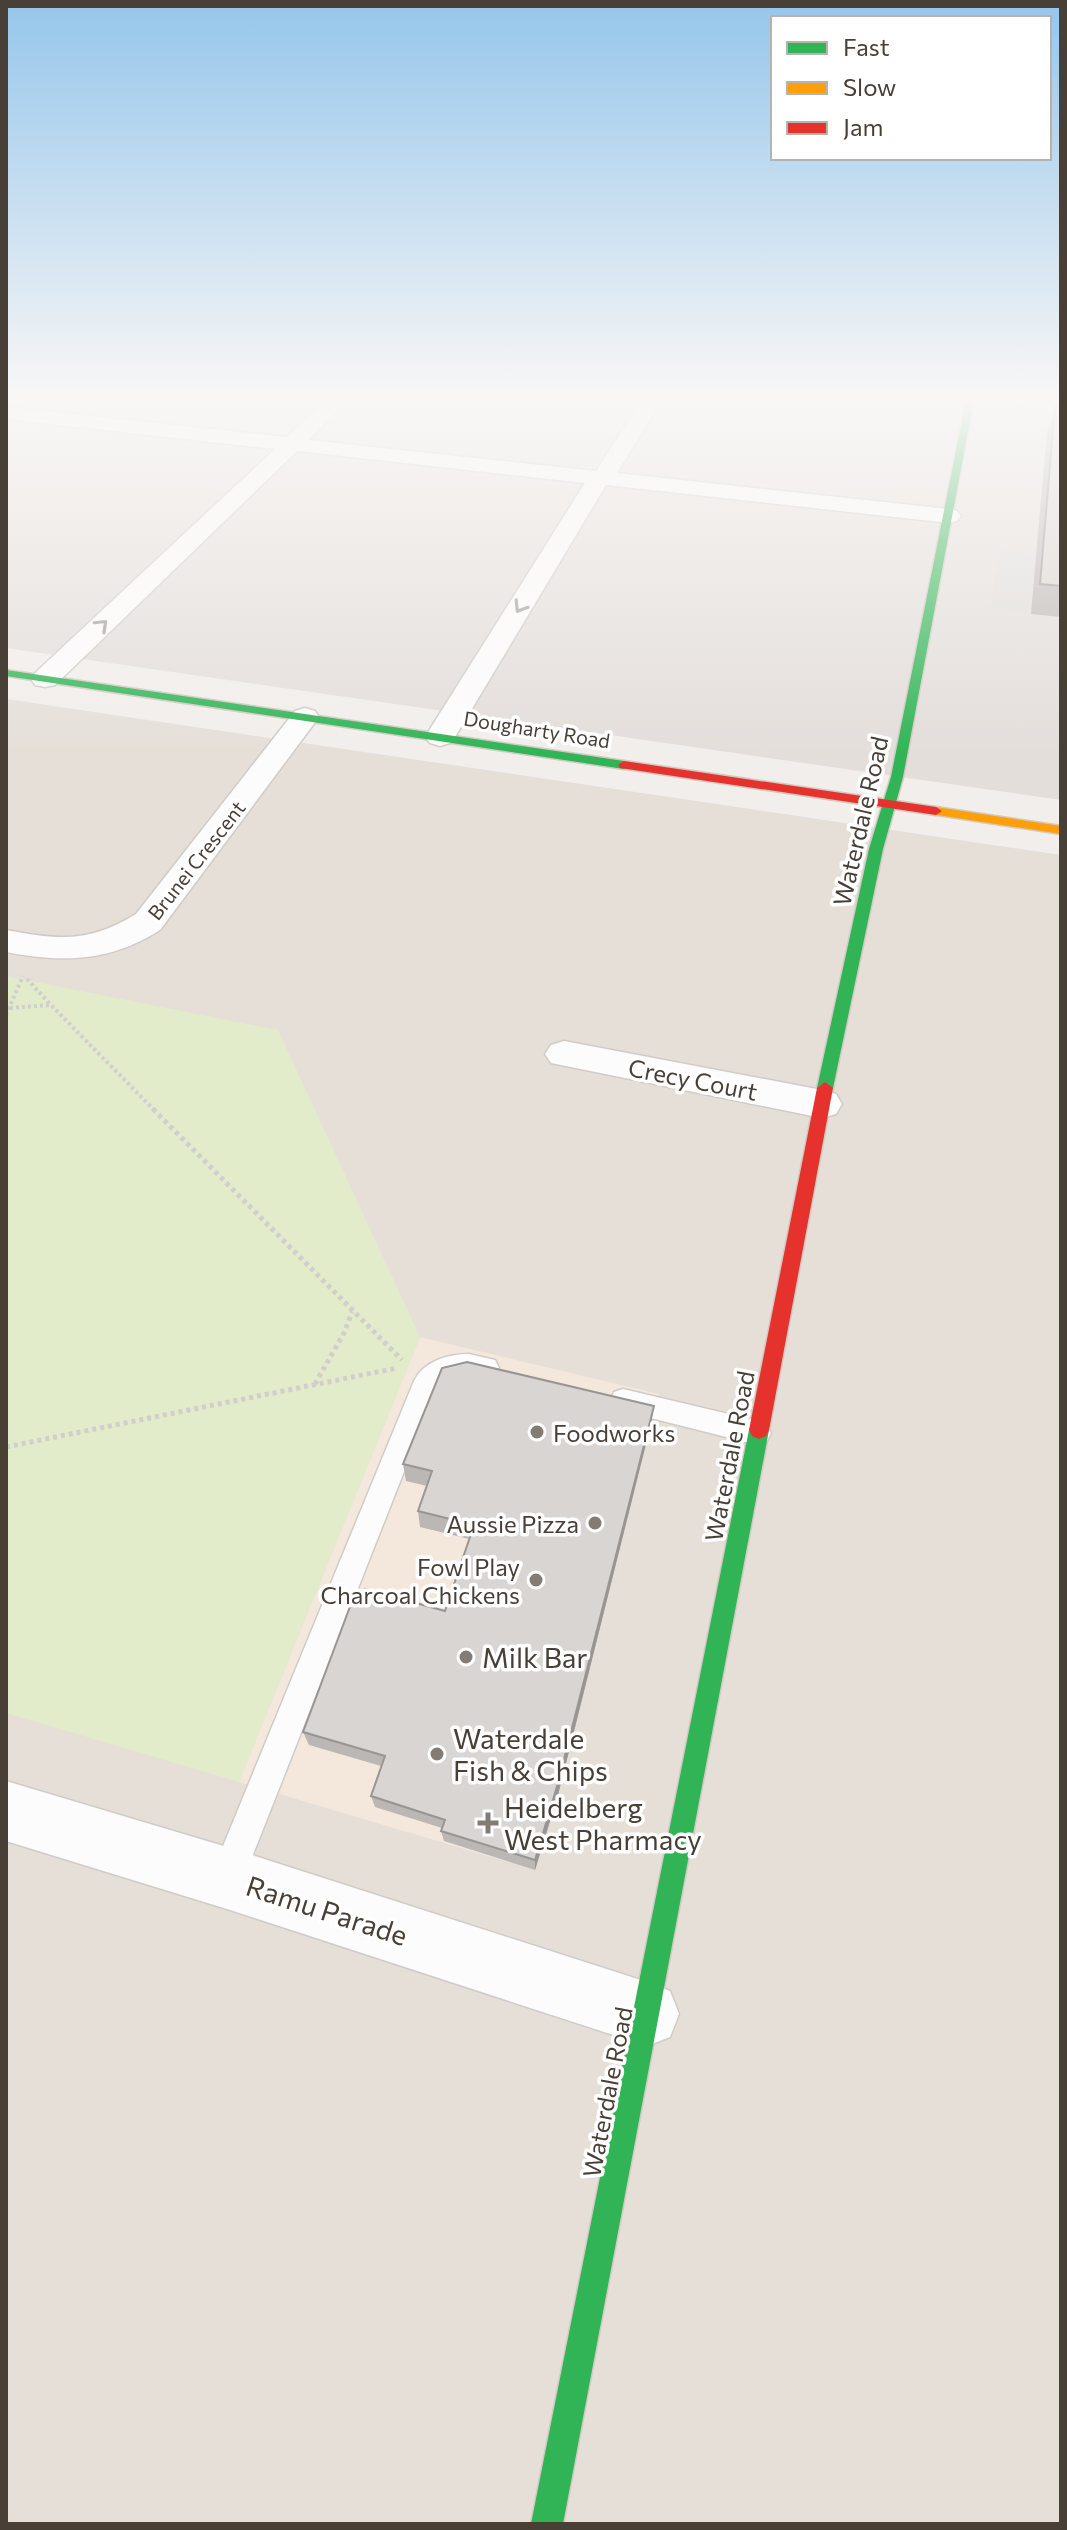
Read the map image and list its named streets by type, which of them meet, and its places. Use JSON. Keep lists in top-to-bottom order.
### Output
{
  "streets": {
    "main road": ["Dougharty Road", "Waterdale Road"],
    "street": ["Brunei Crescent", "Crecy Court", "Ramu Parade"]
  },
  "crossings": [
    ["Dougharty Road", "Waterdale Road"],
    ["Dougharty Road", "Brunei Crescent"],
    ["Waterdale Road", "Crecy Court"],
    ["Waterdale Road", "Ramu Parade"]
  ],
  "places": {
    "other": [
      "Foodworks",
      "Aussie Pizza",
      "Fowl Play Charcoal Chickens",
      "Milk Bar",
      "Waterdale Fish & Chips"
    ],
    "health": ["Heidelberg West Pharmacy"]
  },
  "legend": ["Fast", "Slow", "Jam"]
}
